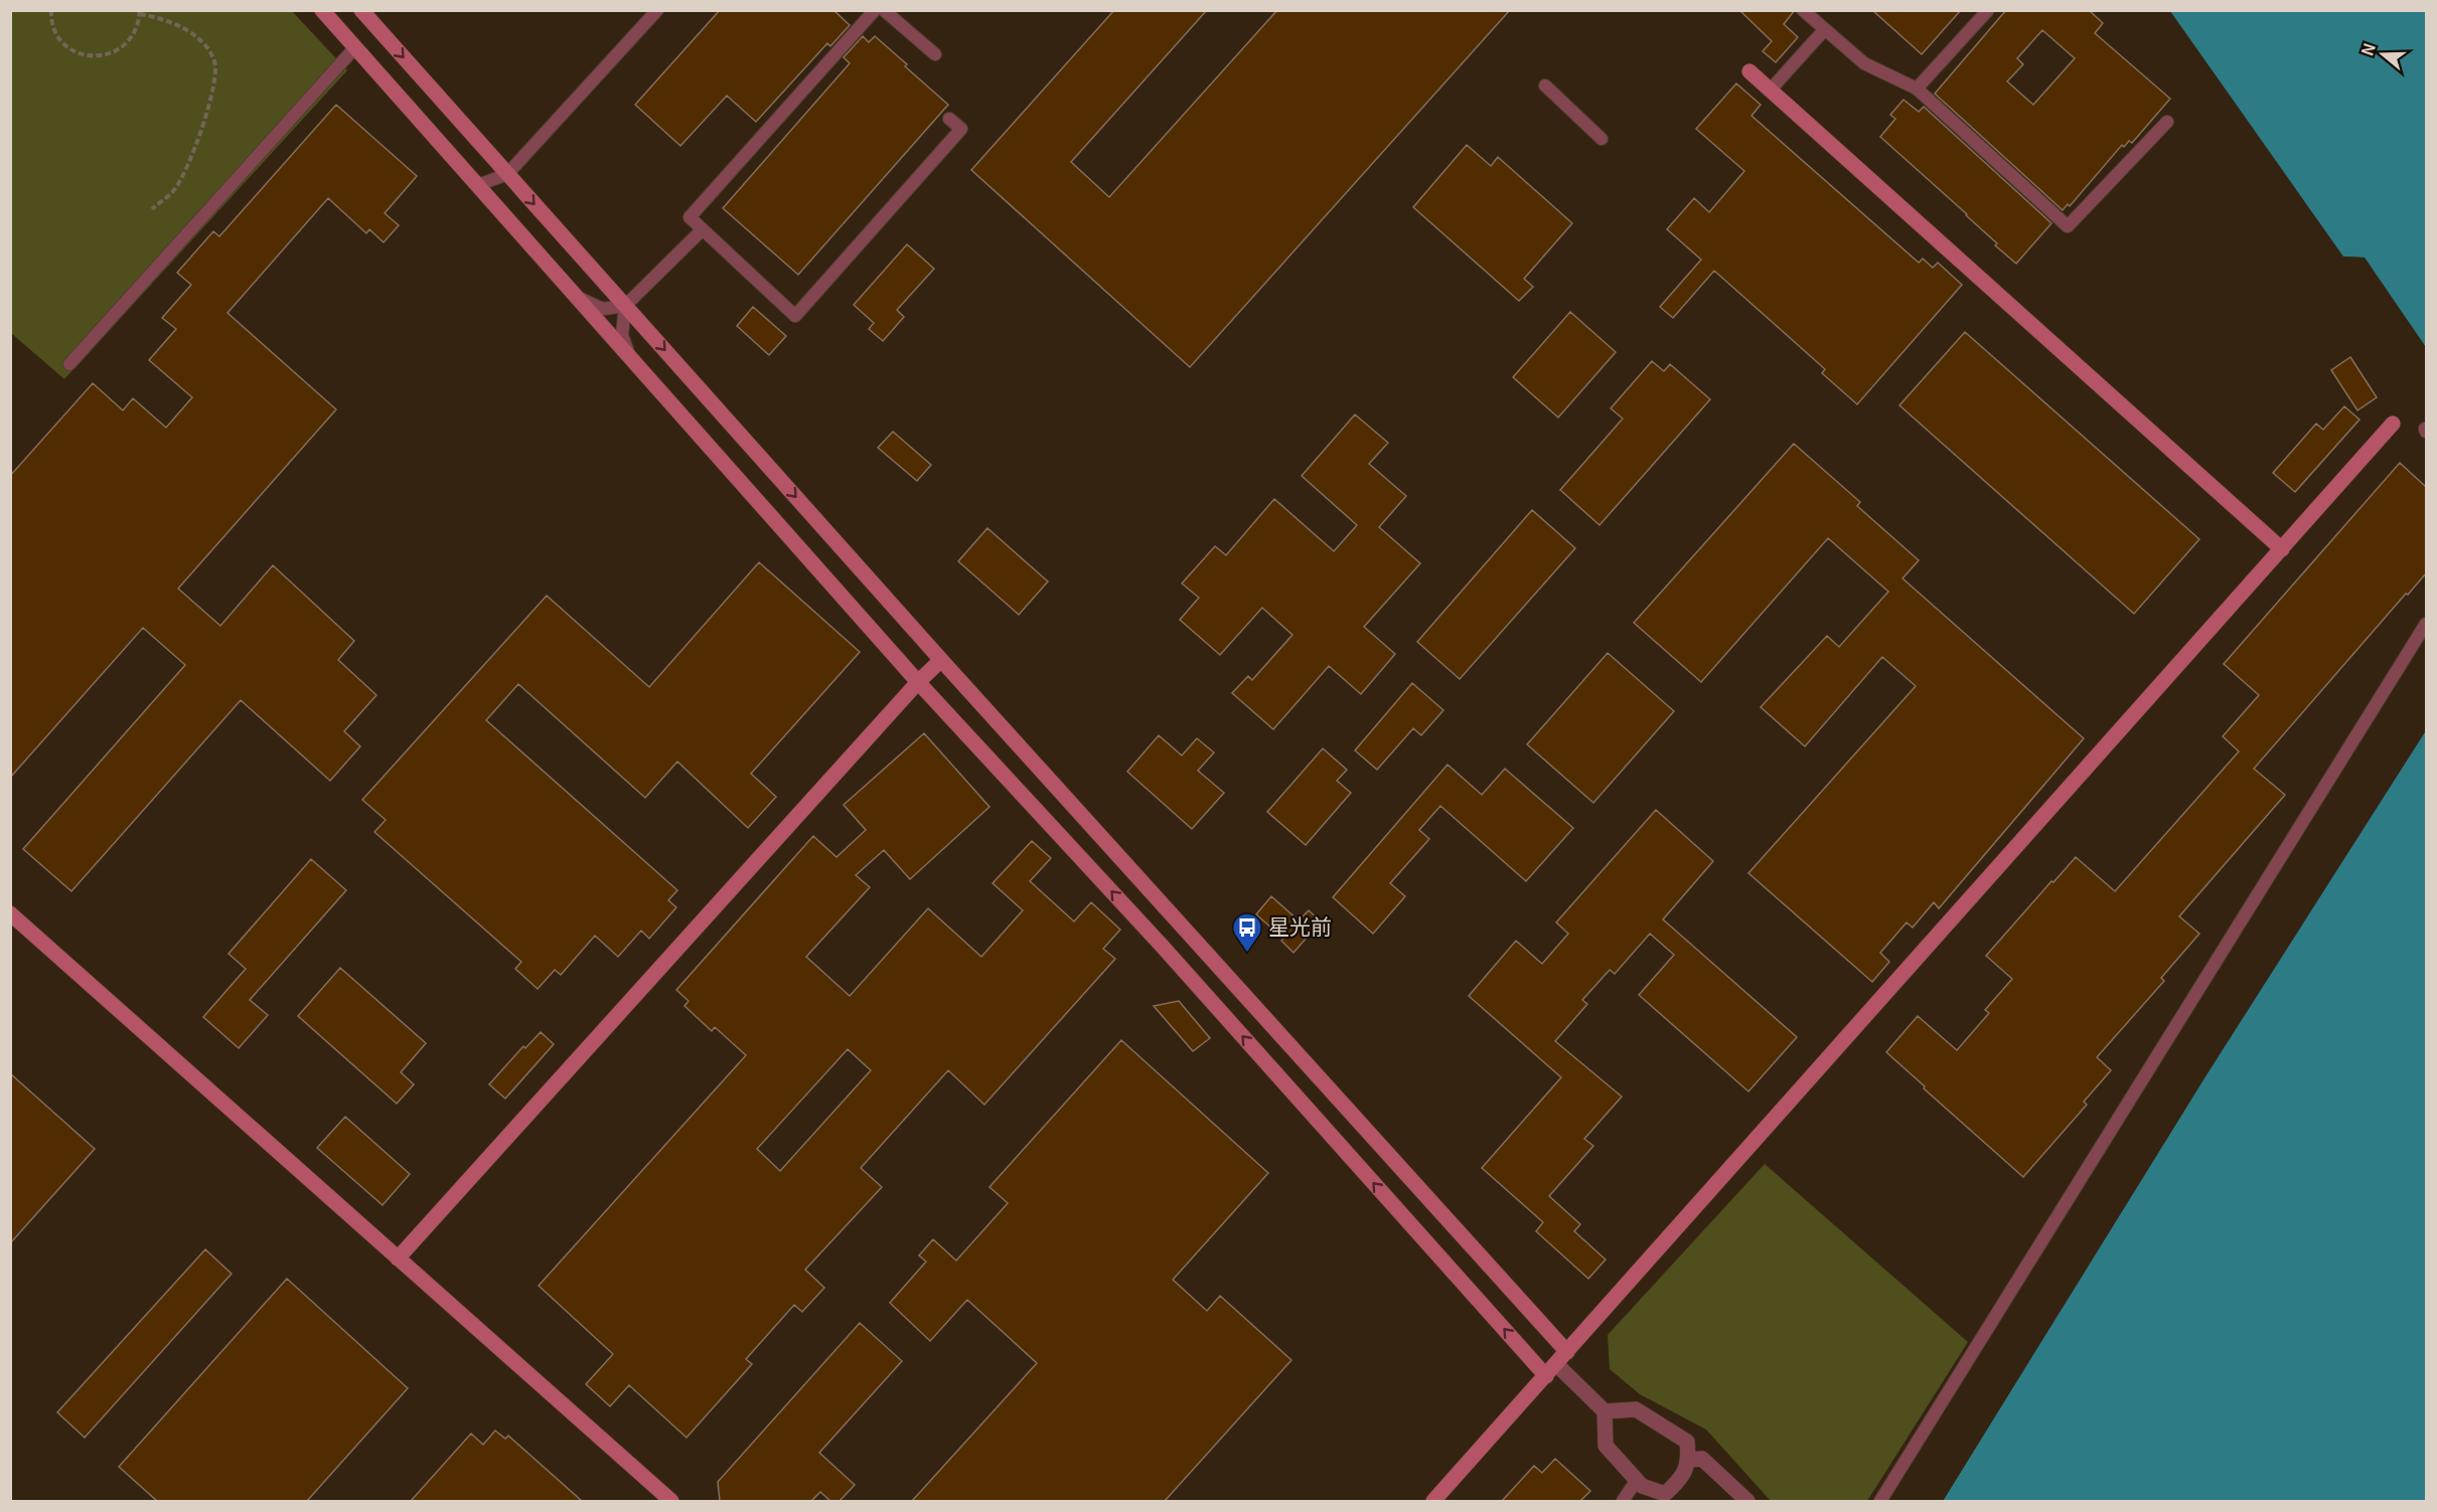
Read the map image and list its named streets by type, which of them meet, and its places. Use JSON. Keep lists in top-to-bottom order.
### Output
{
  "places": {
    "bus stop": ["星光前"]
  },
  "north": "left"
}
